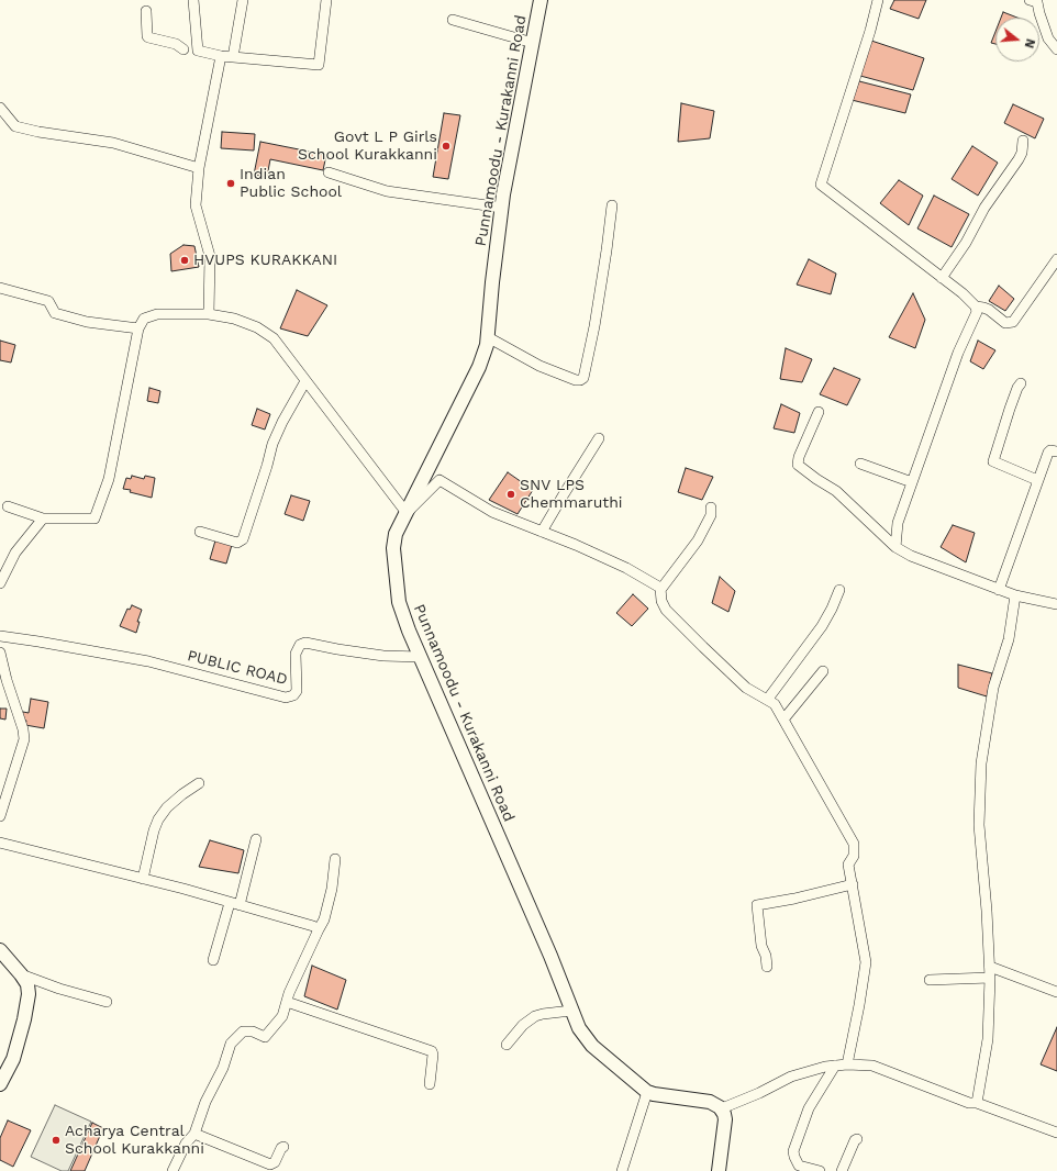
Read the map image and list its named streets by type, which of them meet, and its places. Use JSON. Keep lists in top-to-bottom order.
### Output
{
  "streets": {
    "main road": ["Punnamoodu - Kurakanni Road"],
    "street": ["PUBLIC ROAD"]
  },
  "crossings": [
    ["Punnamoodu - Kurakanni Road", "PUBLIC ROAD"]
  ],
  "places": [
    "Govt L P Girls School Kurakkanni",
    "Indian Public School",
    "HVUPS KURAKKANI",
    "SNV LPS Chemmaruthi",
    "Acharya Central School Kurakkanni"
  ],
  "north": "right"
}
